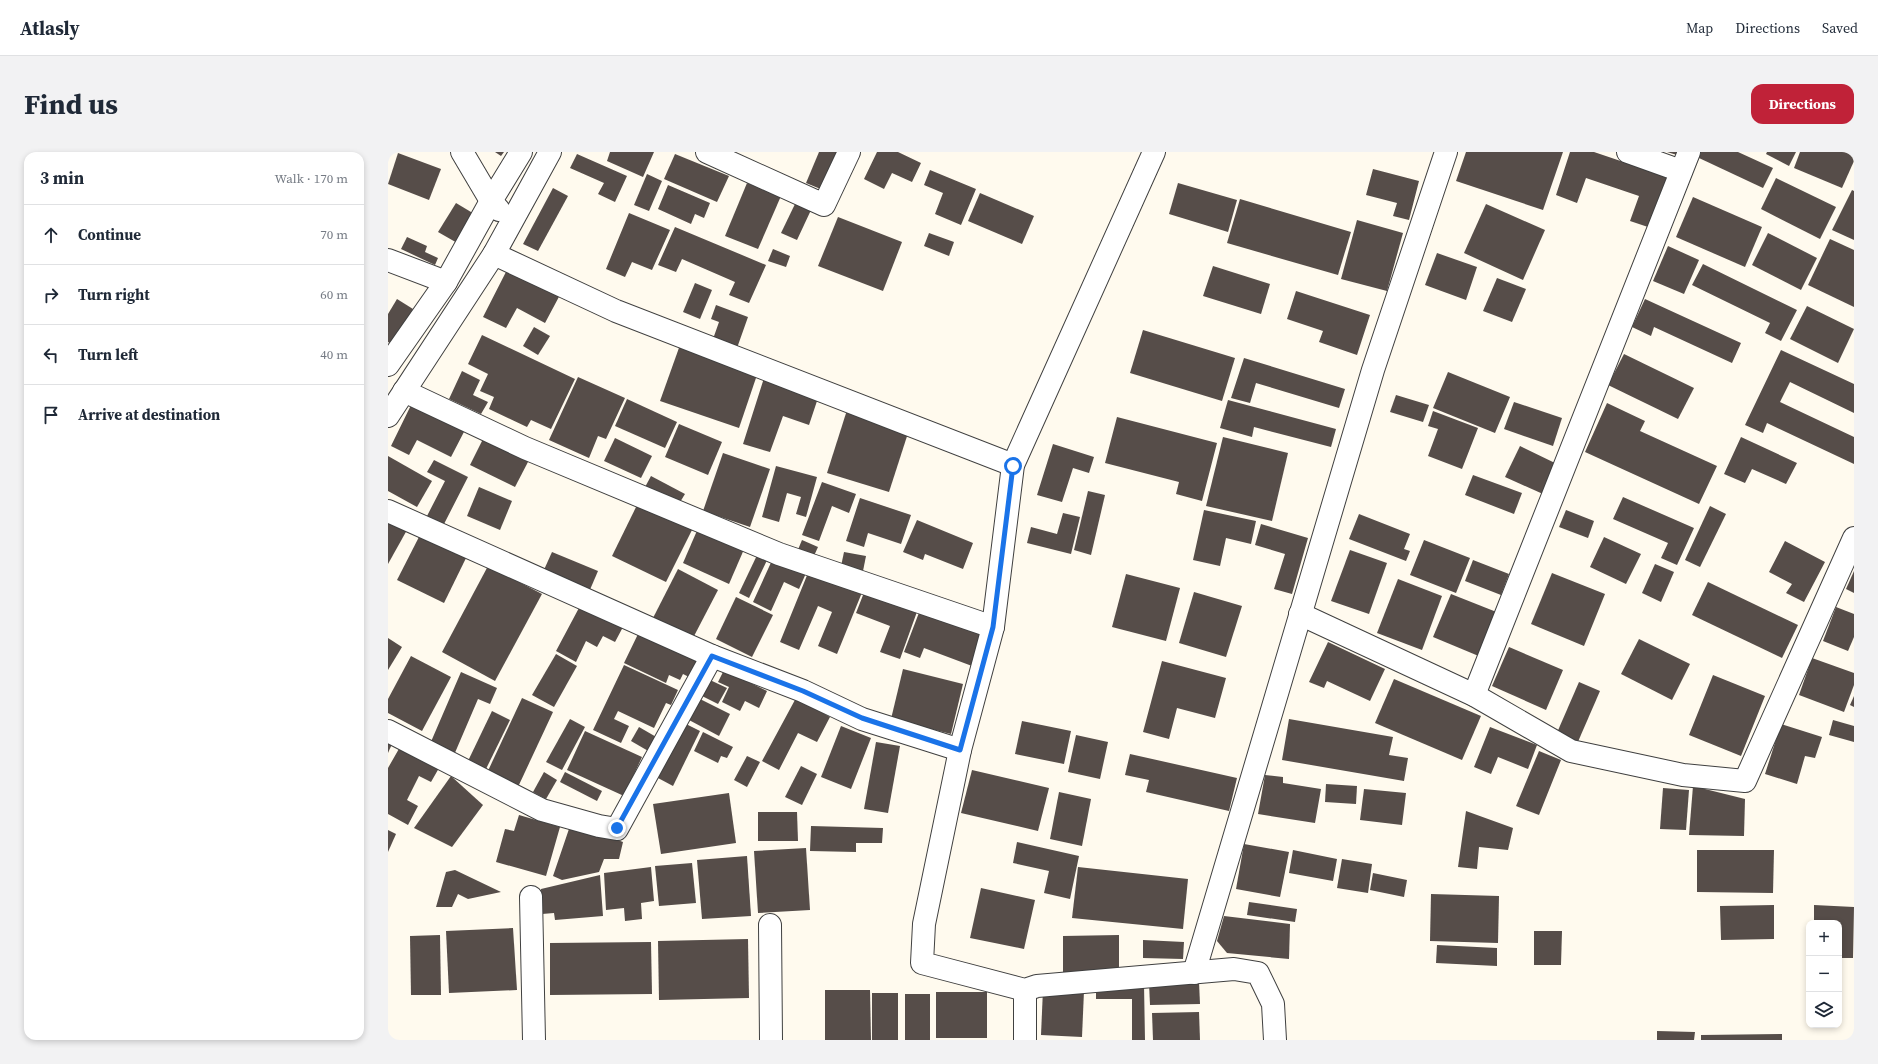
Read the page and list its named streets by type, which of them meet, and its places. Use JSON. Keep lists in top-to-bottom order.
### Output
{
  "page": {
    "header": "Atlasly",
    "nav": ["Map", "Directions", "Saved"],
    "buttons": "Directions",
    "title": "Find us",
    "heading": ["3 min", "Walk · 170 m"],
    "list": [
      ["Continue", "70 m"],
      ["Turn right", "60 m"],
      ["Turn left", "40 m"],
      "Arrive at destination"
    ],
    "map_buttons": ["+", "−"]
  }
}
